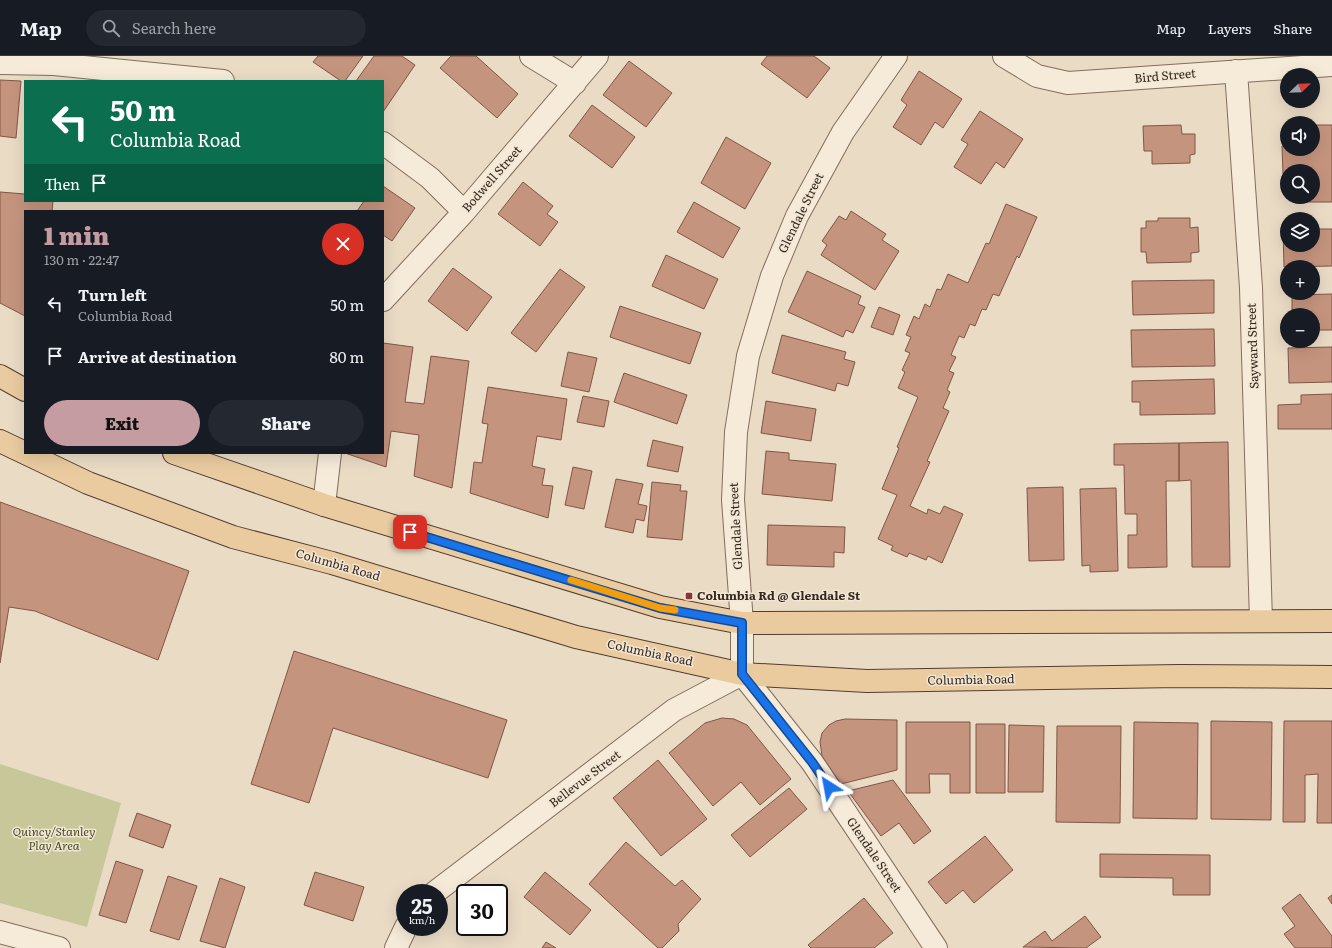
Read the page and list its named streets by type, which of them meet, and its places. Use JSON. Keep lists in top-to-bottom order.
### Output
{
  "streets": {
    "main road": ["Columbia Road"],
    "street": [
      "Bird Street",
      "Bodwell Street",
      "Glendale Street",
      "Sayward Street",
      "Bellevue Street"
    ]
  },
  "crossings": [
    ["Bird Street", "Sayward Street"],
    ["Glendale Street", "Columbia Road"],
    ["Glendale Street", "Bellevue Street"],
    ["Columbia Road", "Bellevue Street"]
  ],
  "parks": ["Quincy/Stanley Play Area"],
  "places": {
    "transit": ["Columbia Rd @ Glendale St"]
  },
  "north": "top right",
  "page": {
    "header": "Map",
    "search": "Search here",
    "nav": ["Map", "Layers", "Share"],
    "map_buttons": ["+", "−"],
    "turn": ["50 m", "Columbia Road"],
    "then": "Then",
    "heading": ["1 min", "130 m · 22:47"],
    "list": [
      {
        "name": "Turn left",
        "note": "Columbia Road",
        "value": "50 m"
      },
      {
        "name": "Arrive at destination",
        "value": "80 m"
      }
    ],
    "buttons": ["Exit", "Share"],
    "speed": "25 km/h",
    "limit": "30"
  }
}
